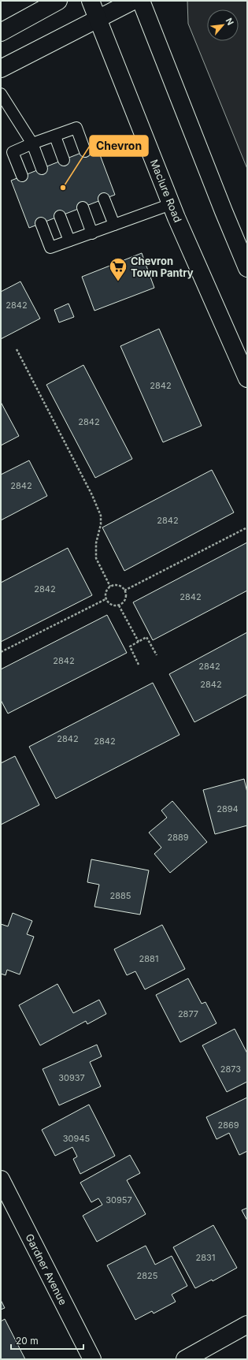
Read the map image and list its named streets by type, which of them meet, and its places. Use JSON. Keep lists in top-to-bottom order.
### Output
{
  "streets": {
    "main road": ["Maclure Road", "Gardner Avenue"]
  },
  "places": {
    "other": ["Chevron"],
    "supermarket": ["Chevron Town Pantry"]
  },
  "house_numbers": [
    "2842",
    "2842",
    "2842",
    "2842",
    "2842",
    "2842",
    "2842",
    "2842",
    "2842",
    "2842",
    "2842",
    "2842",
    "2894",
    "2889",
    "2885",
    "2881",
    "2877",
    "2873",
    "30937",
    "2869",
    "30945",
    "30957",
    "2831",
    "2825"
  ],
  "scale_bar": "20 m",
  "north": "top right"
}
